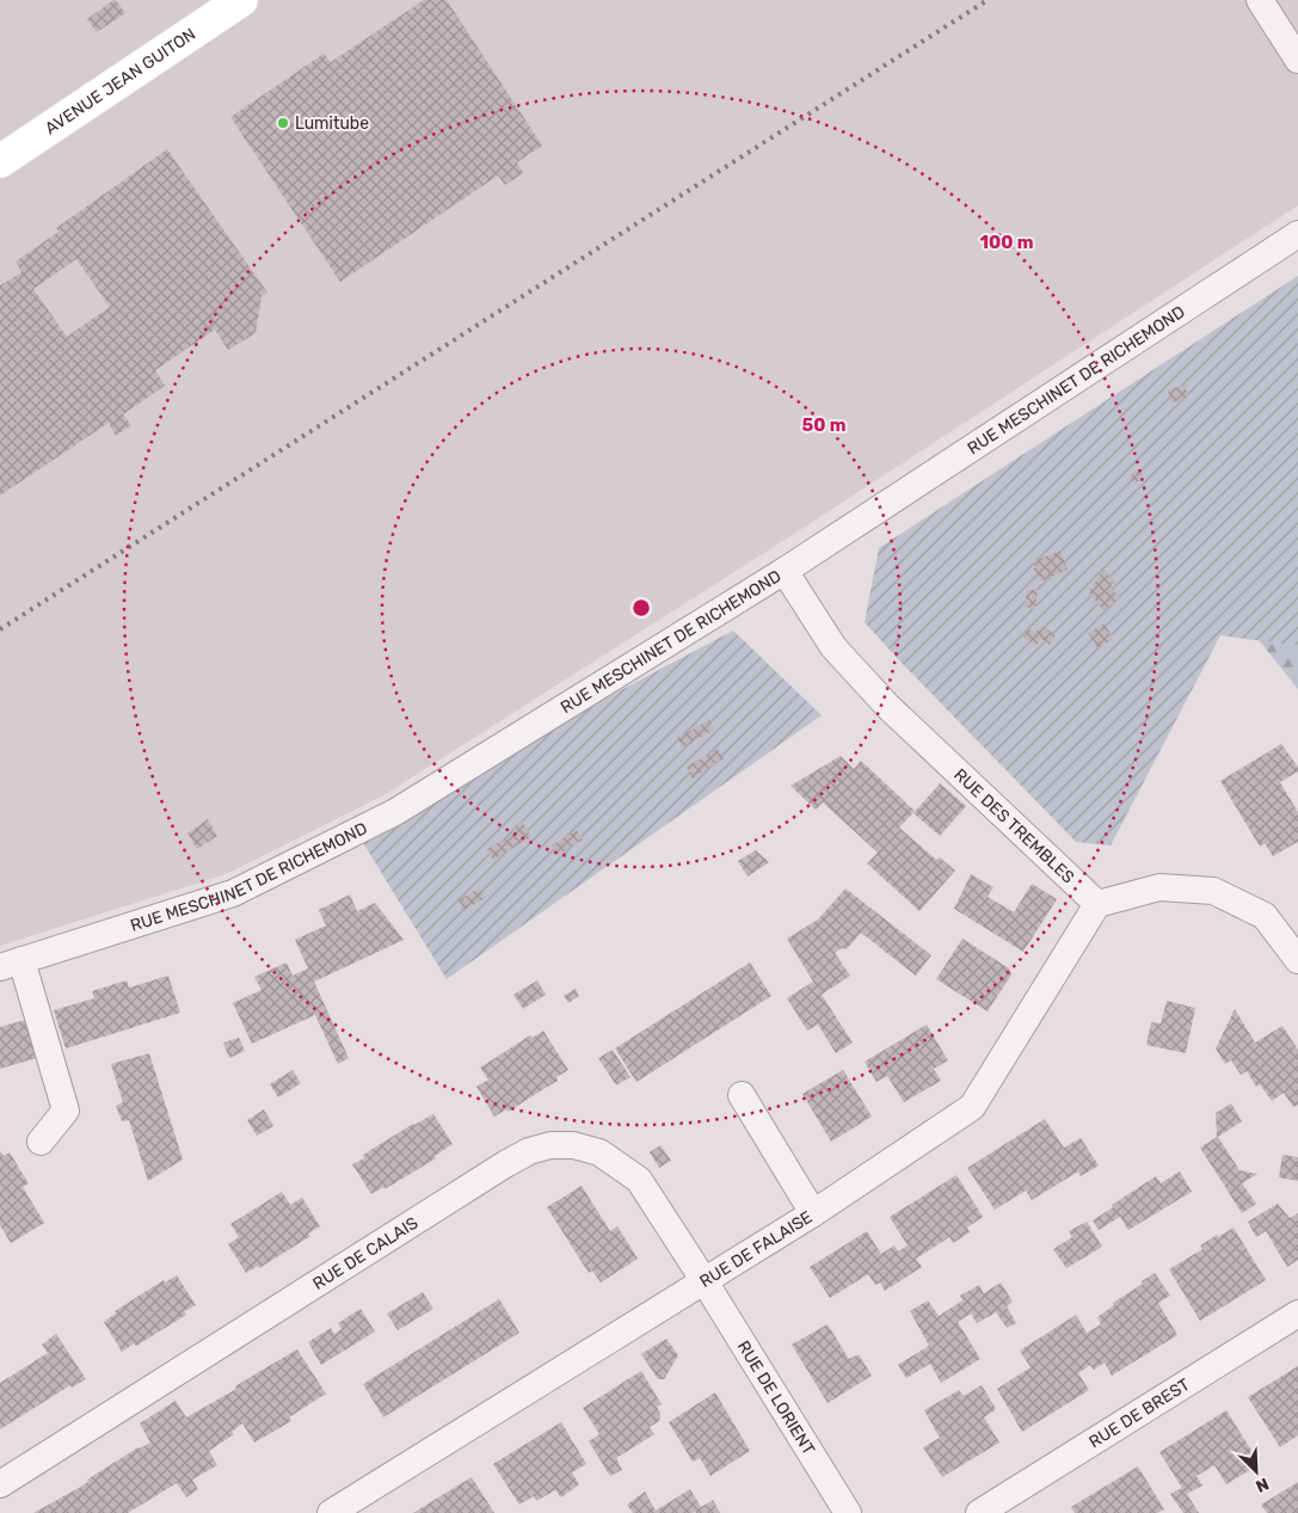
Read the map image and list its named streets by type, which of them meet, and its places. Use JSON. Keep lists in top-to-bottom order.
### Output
{
  "streets": {
    "main road": ["AVENUE JEAN GUITON"],
    "street": [
      "RUE MESCHINET DE RICHEMOND",
      "RUE DES TREMBLES",
      "RUE DE FALAISE",
      "RUE DE CALAIS",
      "RUE DE LORIENT",
      "RUE DE BREST"
    ]
  },
  "crossings": [
    ["RUE MESCHINET DE RICHEMOND", "RUE DES TREMBLES"],
    ["RUE DES TREMBLES", "RUE DE FALAISE"],
    ["RUE DE FALAISE", "RUE DE CALAIS"],
    ["RUE DE FALAISE", "RUE DE LORIENT"],
    ["RUE DE CALAIS", "RUE DE LORIENT"]
  ],
  "places": ["Lumitube"],
  "north": "bottom right",
  "rings": ["100 m", "50 m"]
}
